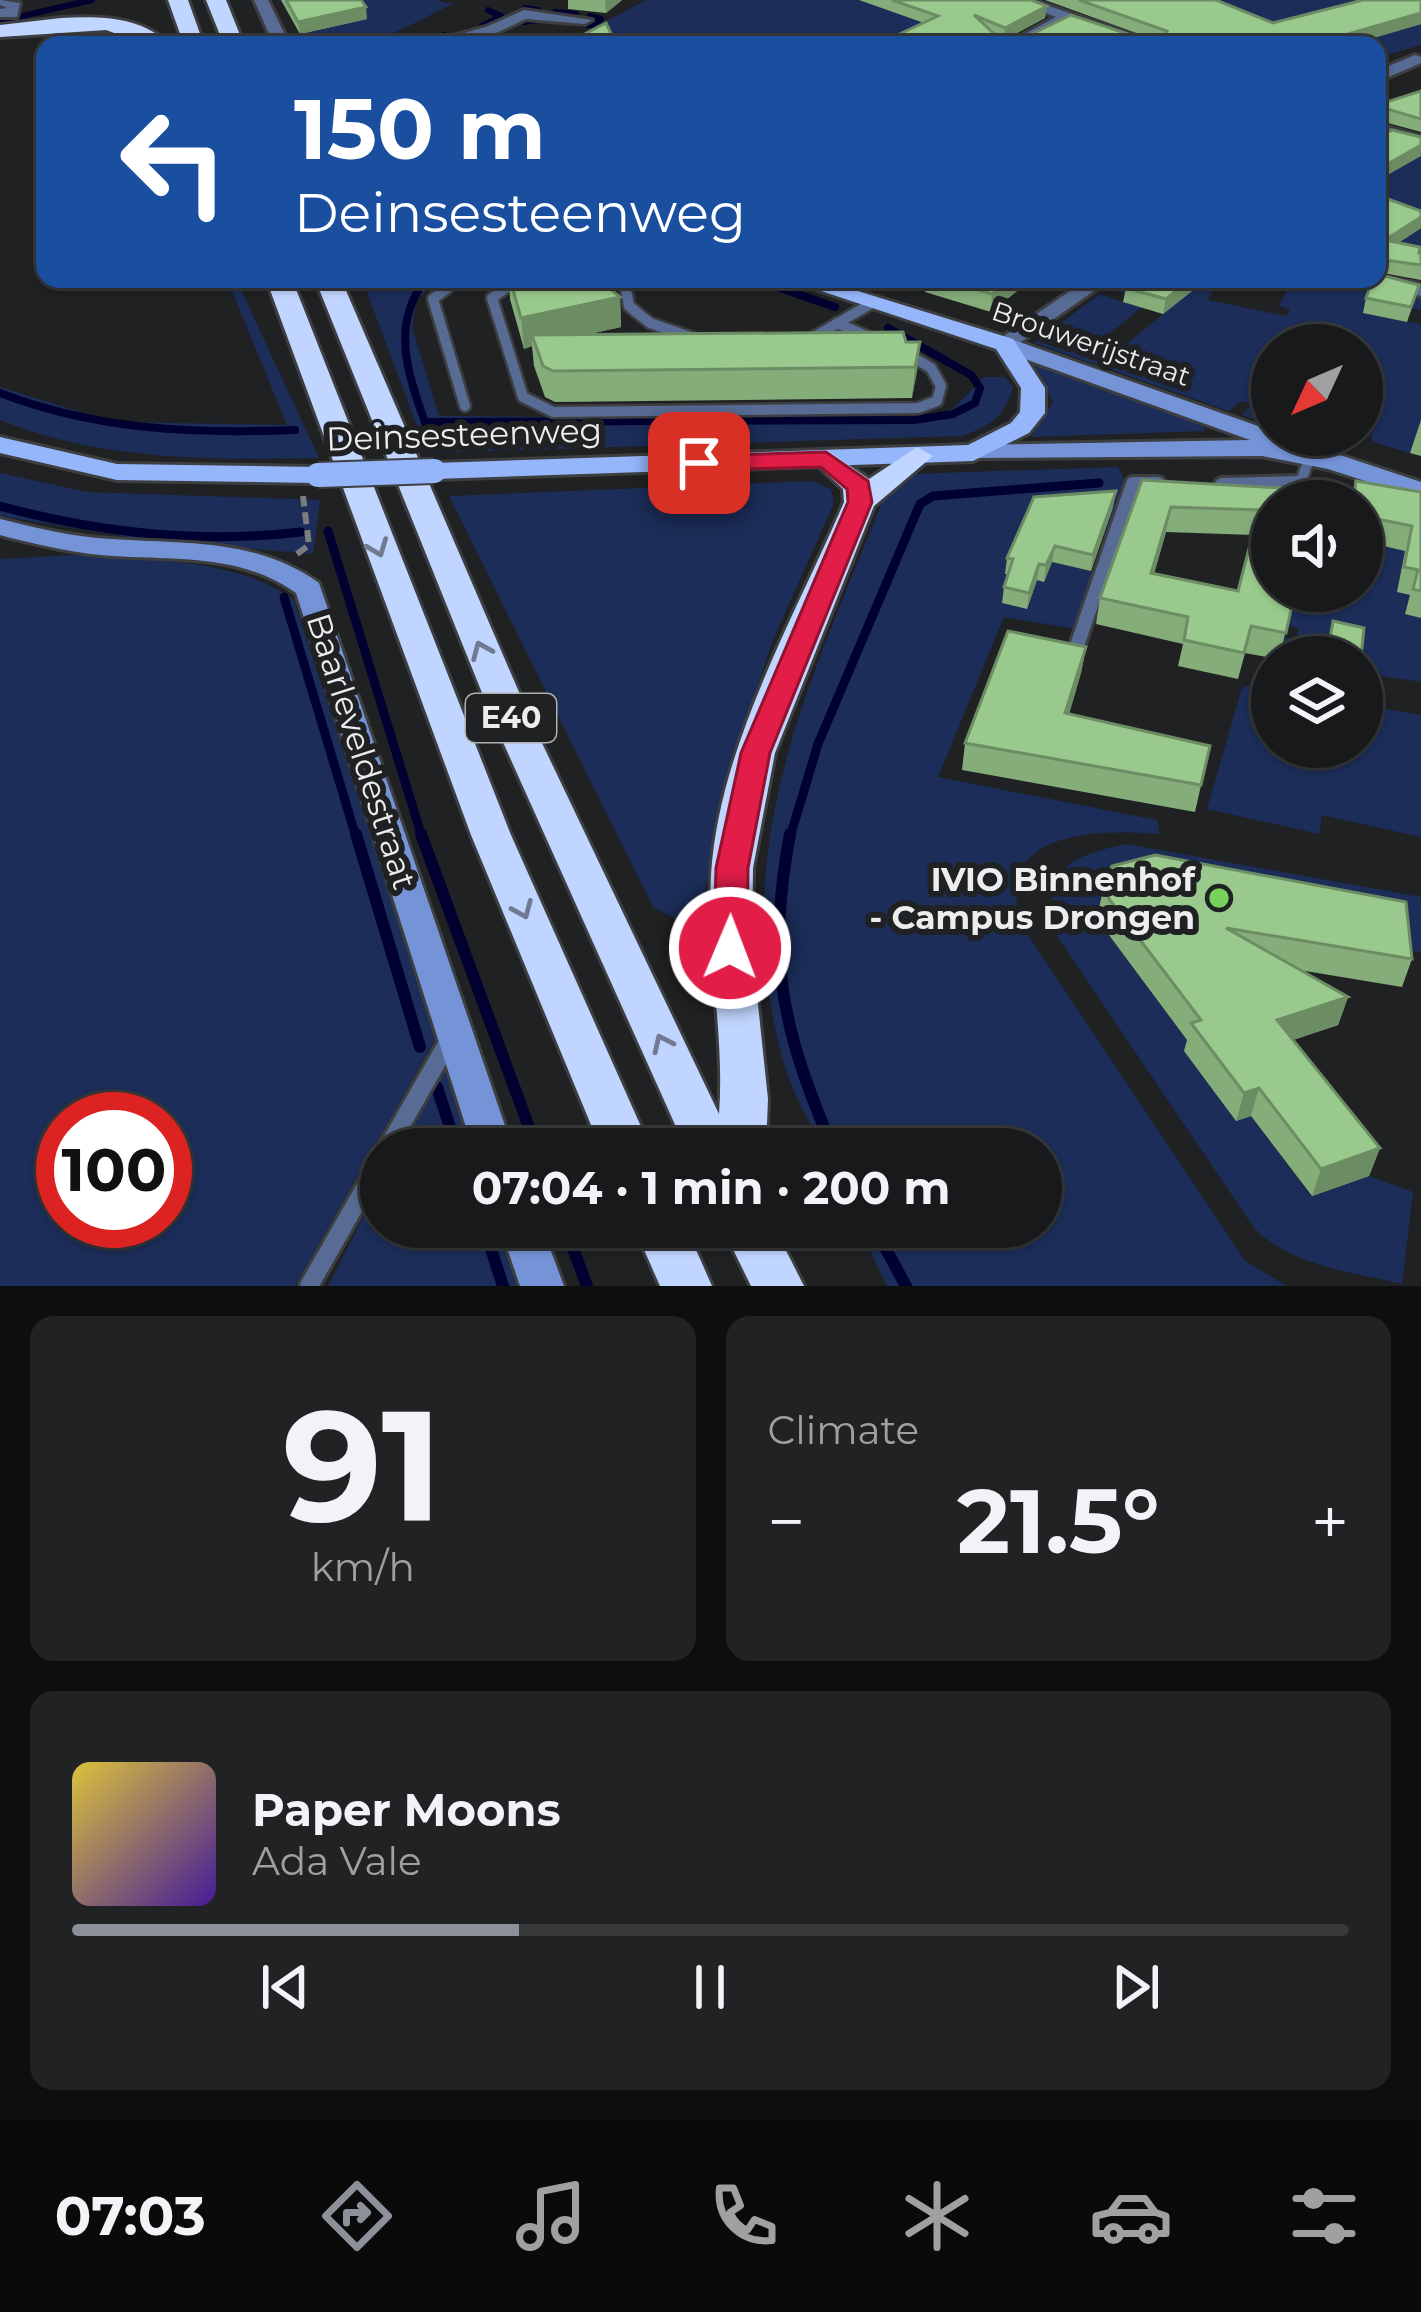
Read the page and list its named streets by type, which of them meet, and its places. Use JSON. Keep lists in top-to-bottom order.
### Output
{
  "streets": {
    "highway": ["E40"],
    "main road": ["Brouwerijstraat", "Deinsesteenweg"],
    "street": ["Baarleveldestraat"]
  },
  "places": ["IVIO Binnenhof - Campus Drongen"],
  "north": "bottom left",
  "page": {
    "turn": ["150 m", "Deinsesteenweg"],
    "limit": "100",
    "trip": "07:04 · 1 min · 200 m",
    "tile": [
      ["91", "km/h"],
      "Climate"
    ],
    "heat": ["−", "21.5°", "+"],
    "song": ["Paper Moons", "Ada Vale"],
    "tabs": "07:03"
  }
}
